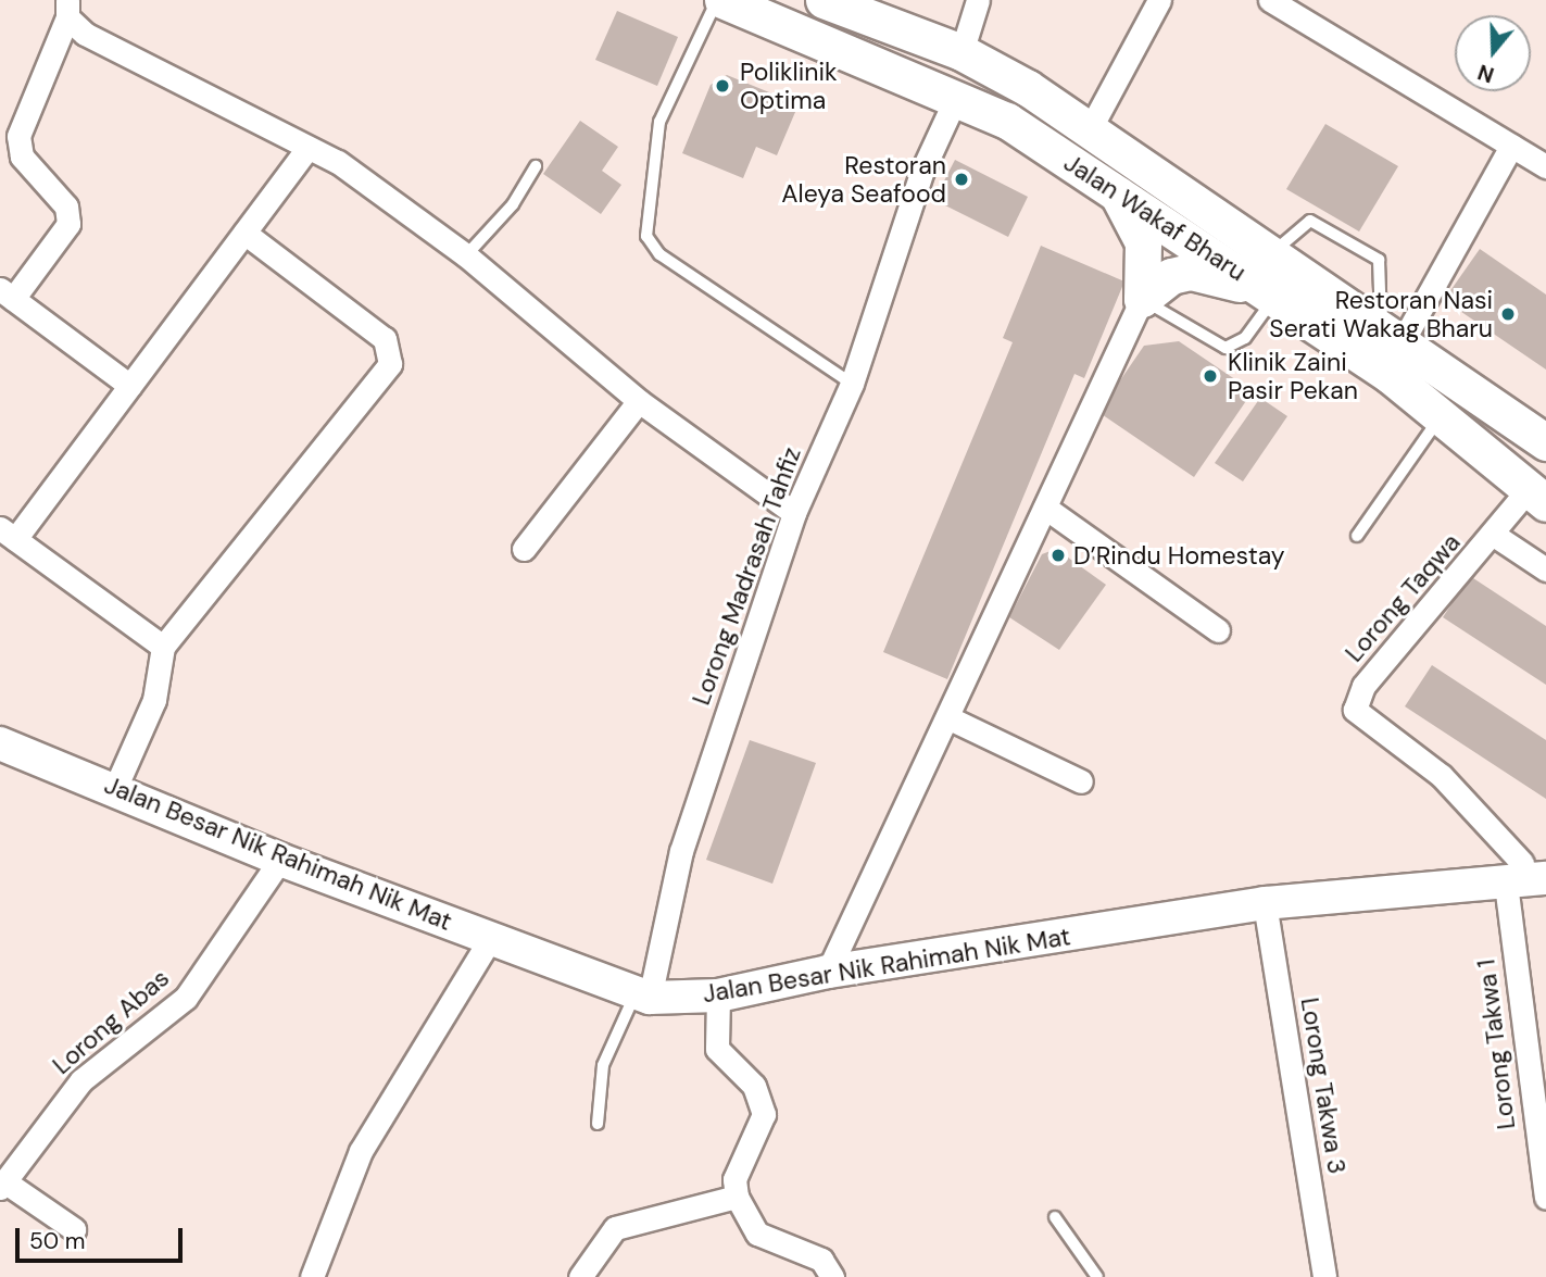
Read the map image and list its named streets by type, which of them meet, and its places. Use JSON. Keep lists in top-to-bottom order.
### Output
{
  "streets": {
    "main road": ["Jalan Wakaf Bharu"],
    "street": [
      "Lorong Madrasah Tahfiz",
      "Lorong Taqwa",
      "Jalan Besar Nik Rahimah Nik Mat",
      "Lorong Abas",
      "Lorong Takwa 1",
      "Lorong Takwa 3"
    ]
  },
  "crossings": [
    ["Jalan Wakaf Bharu", "Lorong Madrasah Tahfiz"],
    ["Jalan Wakaf Bharu", "Lorong Taqwa"],
    ["Lorong Madrasah Tahfiz", "Jalan Besar Nik Rahimah Nik Mat"],
    ["Lorong Taqwa", "Jalan Besar Nik Rahimah Nik Mat"],
    ["Lorong Taqwa", "Lorong Takwa 1"],
    ["Jalan Besar Nik Rahimah Nik Mat", "Lorong Abas"],
    ["Jalan Besar Nik Rahimah Nik Mat", "Lorong Takwa 1"],
    ["Jalan Besar Nik Rahimah Nik Mat", "Lorong Takwa 3"]
  ],
  "places": [
    "Poliklinik Optima",
    "Restoran Aleya Seafood",
    "Restoran Nasi Serati Wakag Bharu",
    "Klinik Zaini Pasir Pekan",
    "D’Rindu Homestay"
  ],
  "scale_bar": "50 m",
  "north": "bottom"
}
